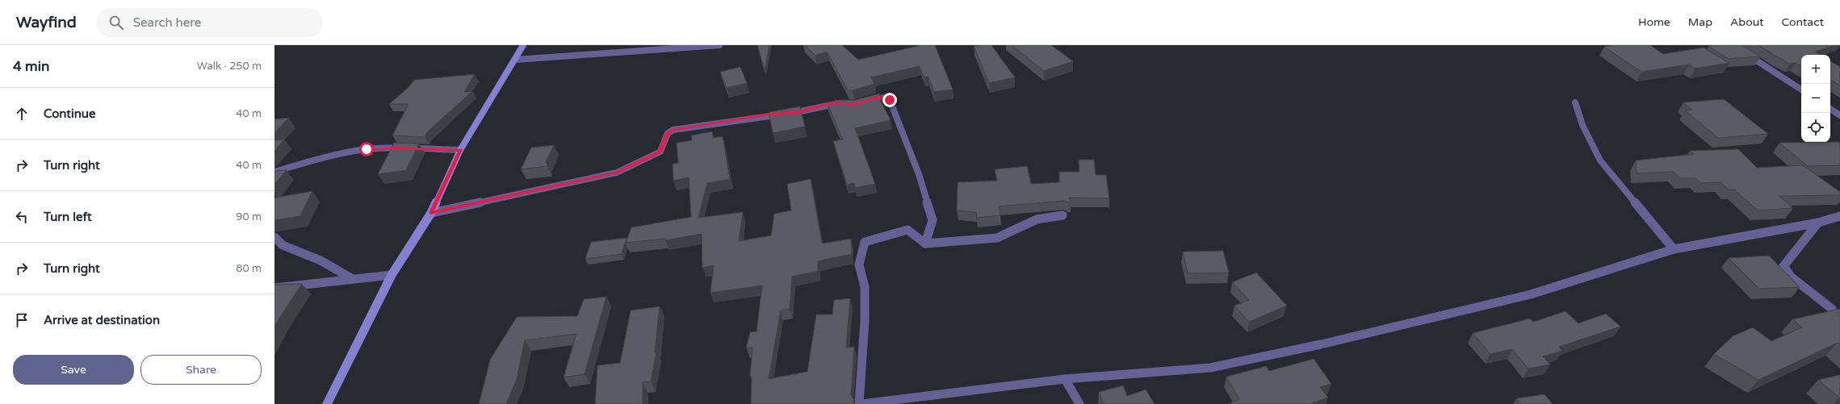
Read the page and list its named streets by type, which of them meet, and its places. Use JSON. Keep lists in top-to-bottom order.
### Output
{
  "page": {
    "header": "Wayfind",
    "search": "Search here",
    "nav": [
      "Home",
      "Map",
      "About",
      "Contact"
    ],
    "heading": ["4 min", "Walk · 250 m"],
    "map_buttons": ["+", "−"],
    "list": [
      ["Continue", "40 m"],
      ["Turn right", "40 m"],
      ["Turn left", "90 m"],
      ["Turn right", "80 m"],
      "Arrive at destination"
    ],
    "buttons": ["Save", "Share"]
  }
}
